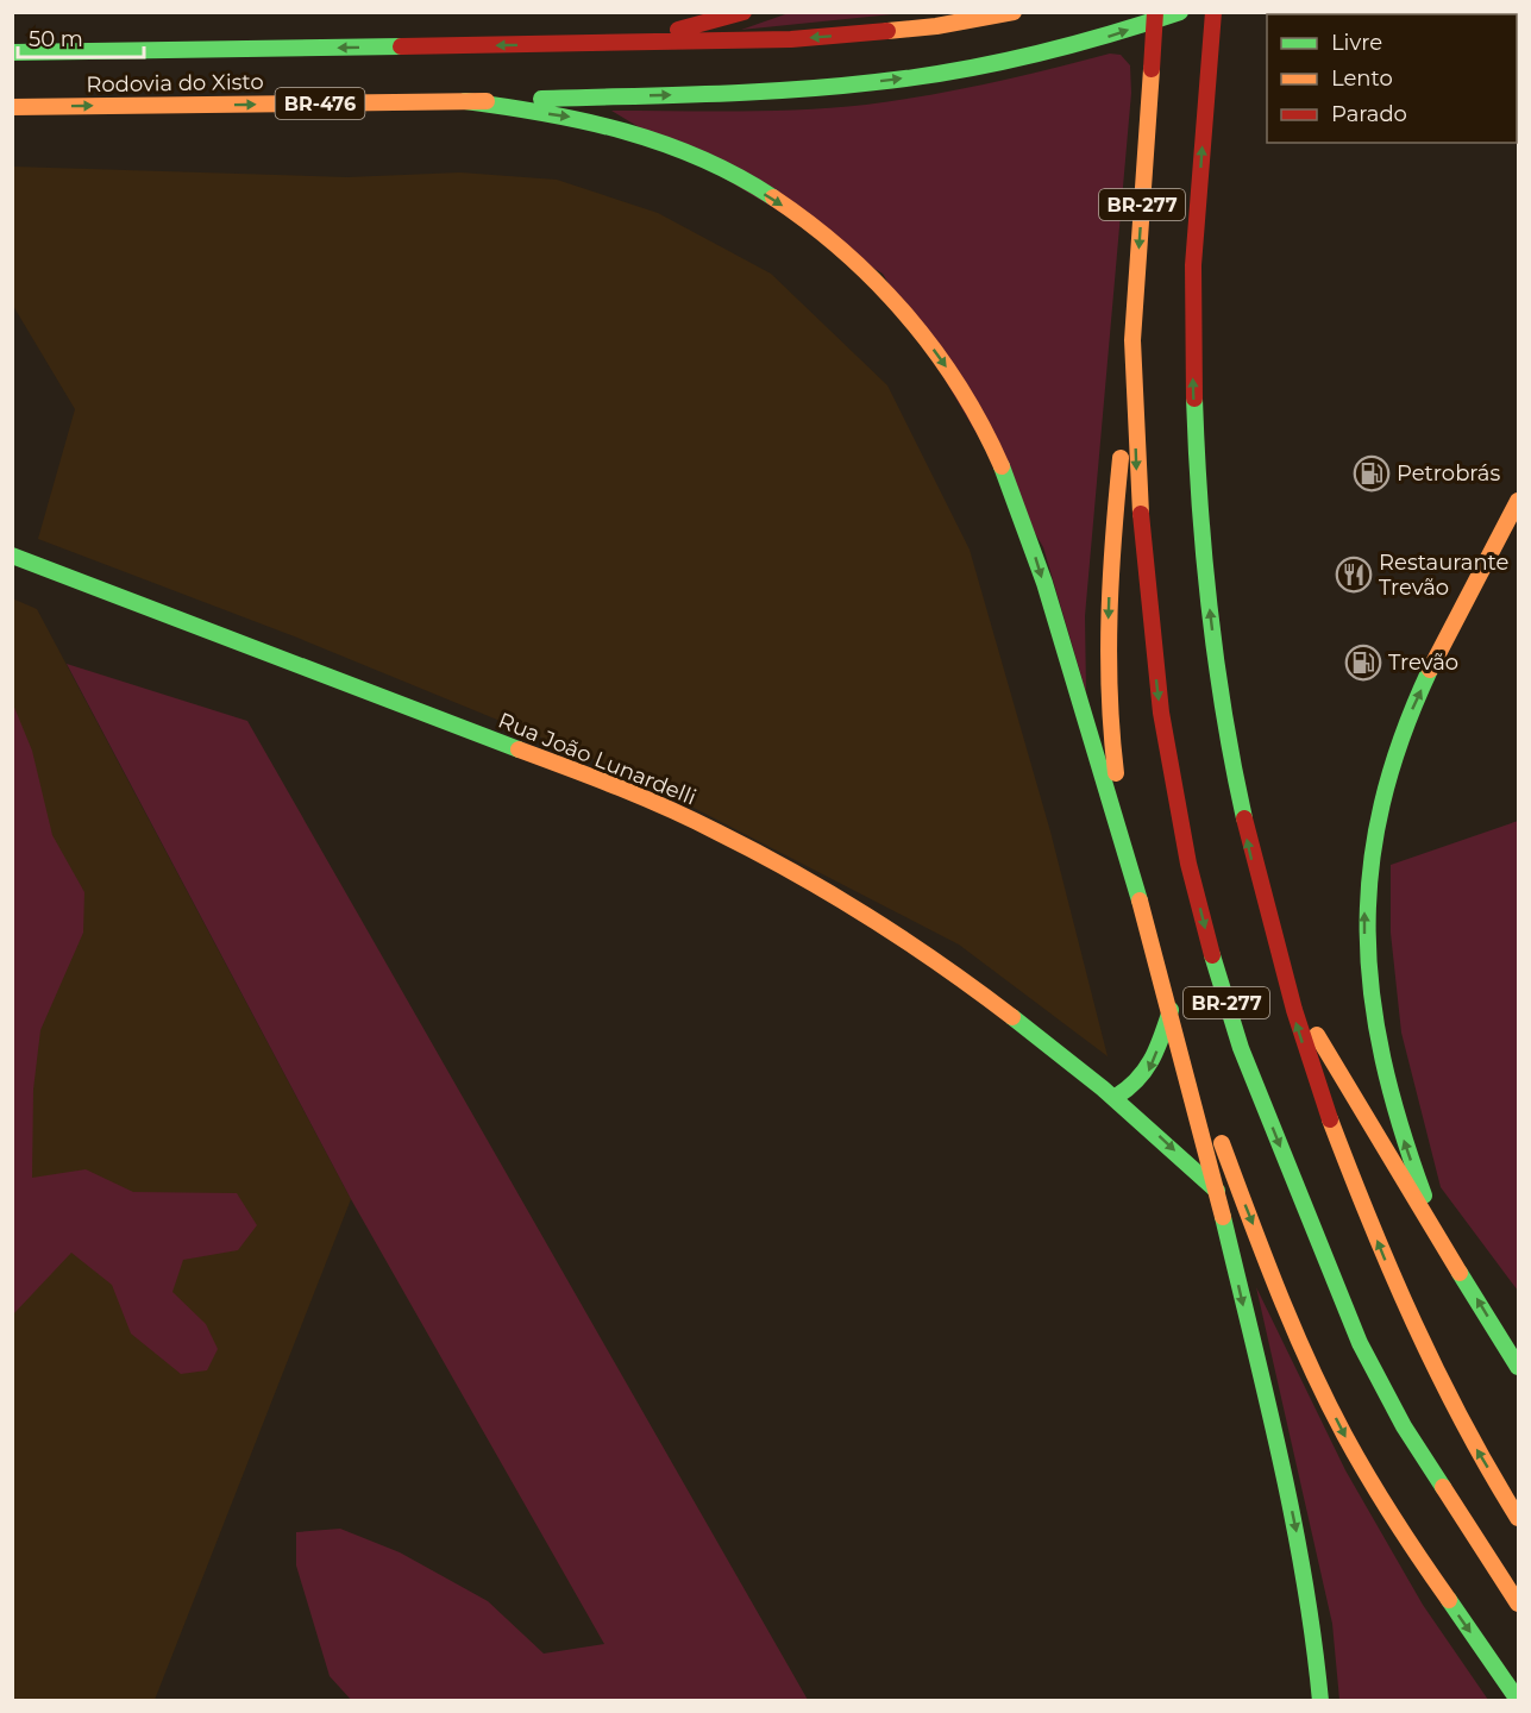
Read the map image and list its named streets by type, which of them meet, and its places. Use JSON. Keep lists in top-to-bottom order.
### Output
{
  "streets": {
    "main road": [
      "Rodovia do Xisto",
      "BR-476",
      "BR-277",
      "Rua João Lunardelli"
    ]
  },
  "places": {
    "fuel station": ["Petrobrás", "Trevão"],
    "restaurant": ["Restaurante Trevão"]
  },
  "legend": ["Livre", "Lento", "Parado"],
  "scale_bar": "50 m"
}
